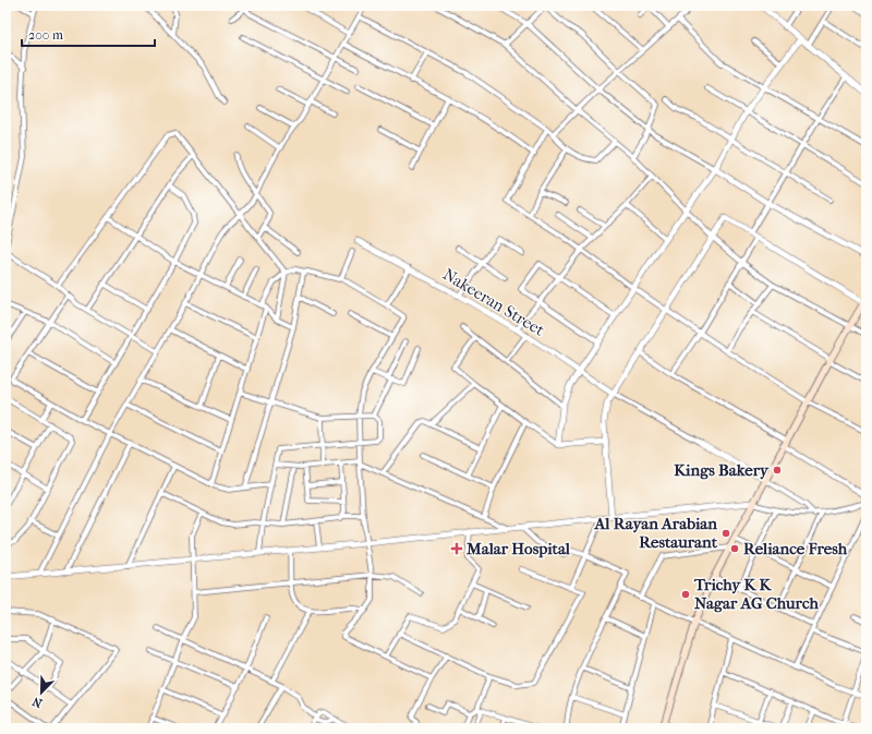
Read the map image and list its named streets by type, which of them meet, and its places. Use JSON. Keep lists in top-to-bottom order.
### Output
{
  "streets": {
    "street": ["Nakeeran Street"]
  },
  "places": {
    "other": [
      "Kings Bakery",
      "Al Rayan Arabian Restaurant",
      "Reliance Fresh",
      "Trichy K K Nagar AG Church"
    ],
    "health": ["Malar Hospital"]
  },
  "scale_bar": "200 m",
  "north": "bottom left"
}
